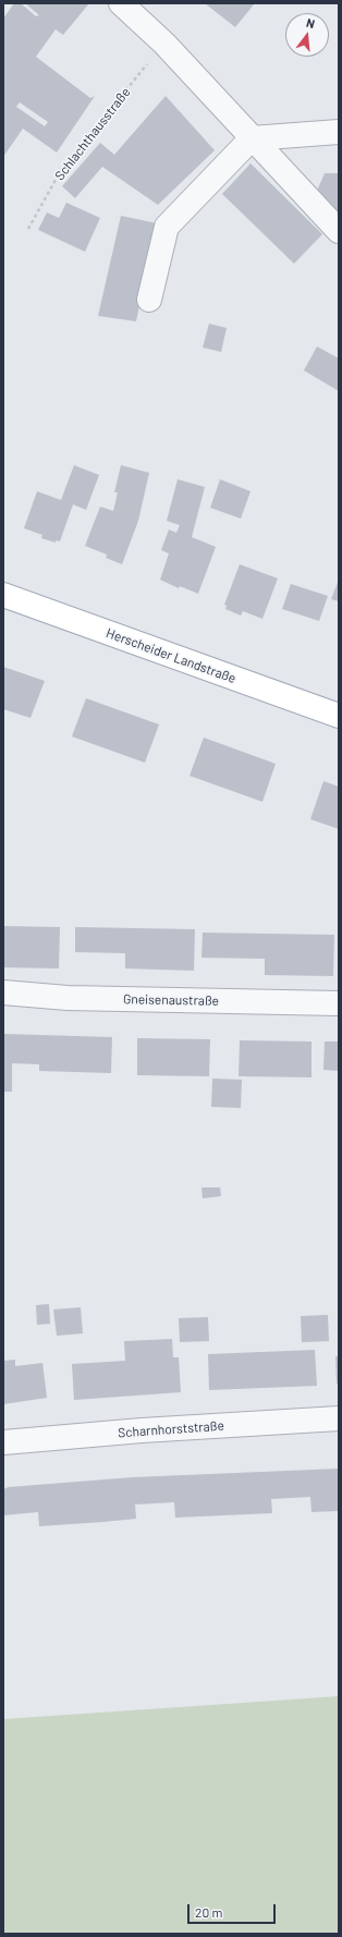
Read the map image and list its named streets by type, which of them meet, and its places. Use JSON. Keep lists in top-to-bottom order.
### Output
{
  "streets": {
    "main road": ["Herscheider Landstraße"],
    "street": ["Gneisenaustraße", "Scharnhorststraße"],
    "path": ["Schlachthausstraße"]
  },
  "scale_bar": "20 m",
  "north": "top"
}
